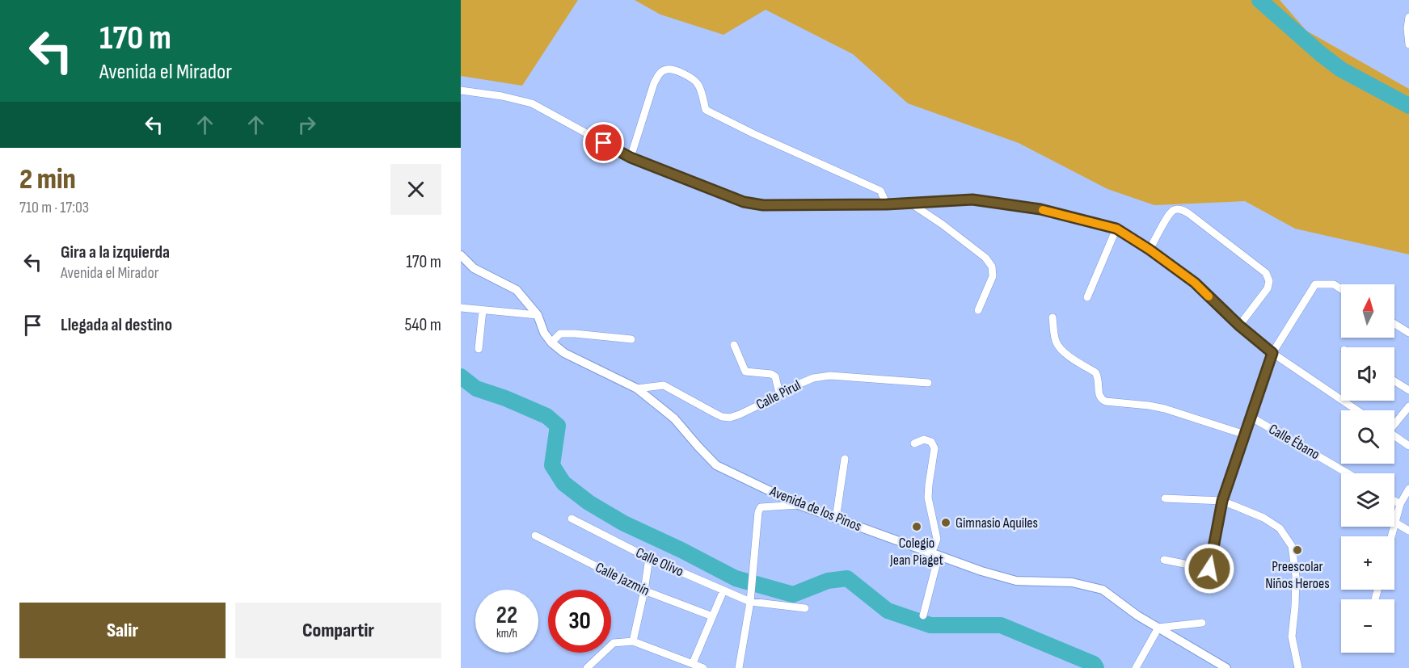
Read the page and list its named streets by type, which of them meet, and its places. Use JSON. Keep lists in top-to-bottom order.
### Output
{
  "streets": {
    "street": [
      "Calle Pirul",
      "Calle Ébano",
      "Avenida de los Pinos",
      "Calle Olivo",
      "Calle Jazmín"
    ]
  },
  "crossings": [
    ["Calle Pirul", "Avenida de los Pinos"]
  ],
  "places": ["Gimnasio Aquiles", "Colegio Jean Piaget", "Preescolar Niños Heroes"],
  "north": "top",
  "page": {
    "turn": ["170 m", "Avenida el Mirador"],
    "heading": ["2 min", "710 m · 17:03"],
    "list": [
      {
        "name": "Gira a la izquierda",
        "note": "Avenida el Mirador",
        "value": "170 m"
      },
      {
        "name": "Llegada al destino",
        "value": "540 m"
      }
    ],
    "map_buttons": ["+", "−"],
    "speed": "22 km/h",
    "limit": "30",
    "buttons": ["Salir", "Compartir"]
  }
}
